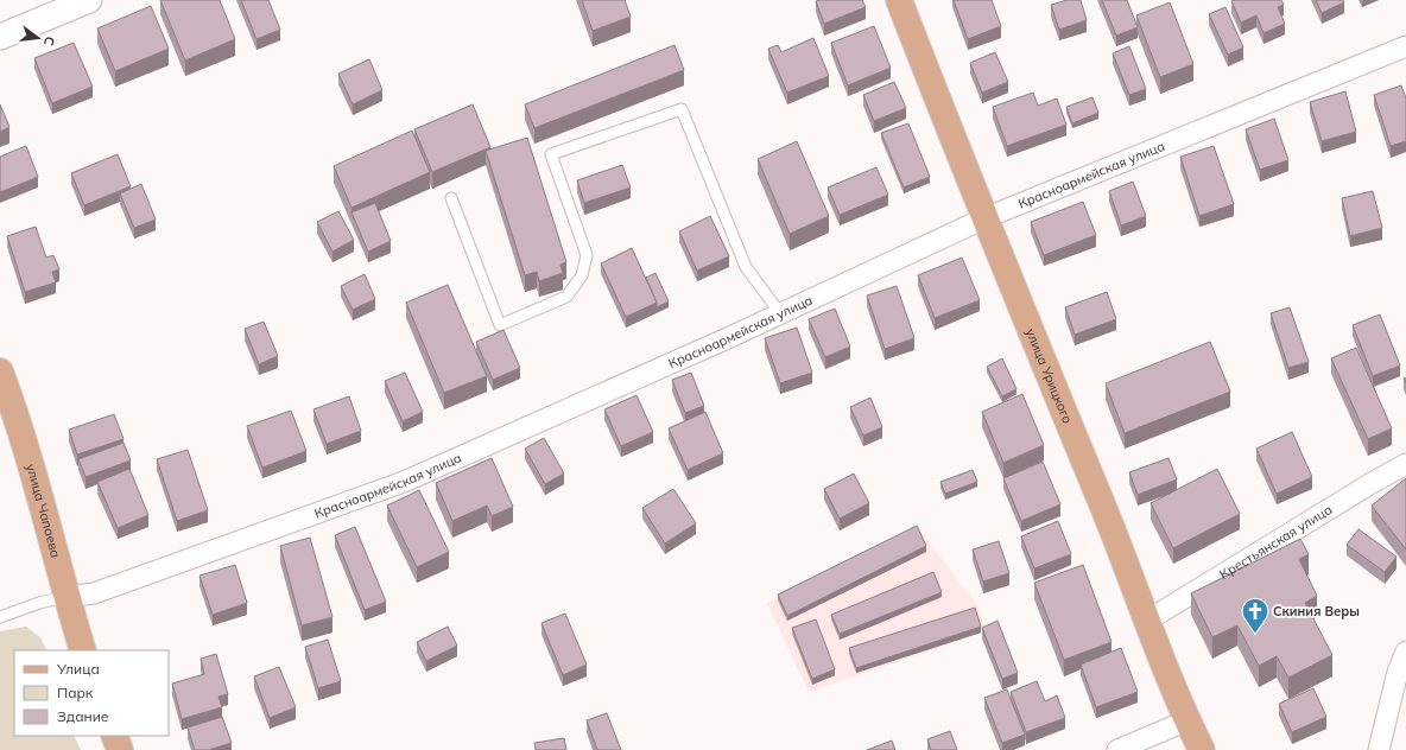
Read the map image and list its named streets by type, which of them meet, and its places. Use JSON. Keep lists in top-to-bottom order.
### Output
{
  "streets": {
    "main road": ["улица Урицкого", "улица Чапаева"],
    "street": ["Красноармейская улица", "Крестьянская улица"]
  },
  "crossings": [
    ["Красноармейская улица", "улица Урицкого"],
    ["Красноармейская улица", "улица Чапаева"],
    ["улица Урицкого", "Крестьянская улица"]
  ],
  "places": {
    "church": ["Скиния Веры"]
  },
  "legend": ["Улица", "Парк", "Здание"],
  "north": "right"
}
